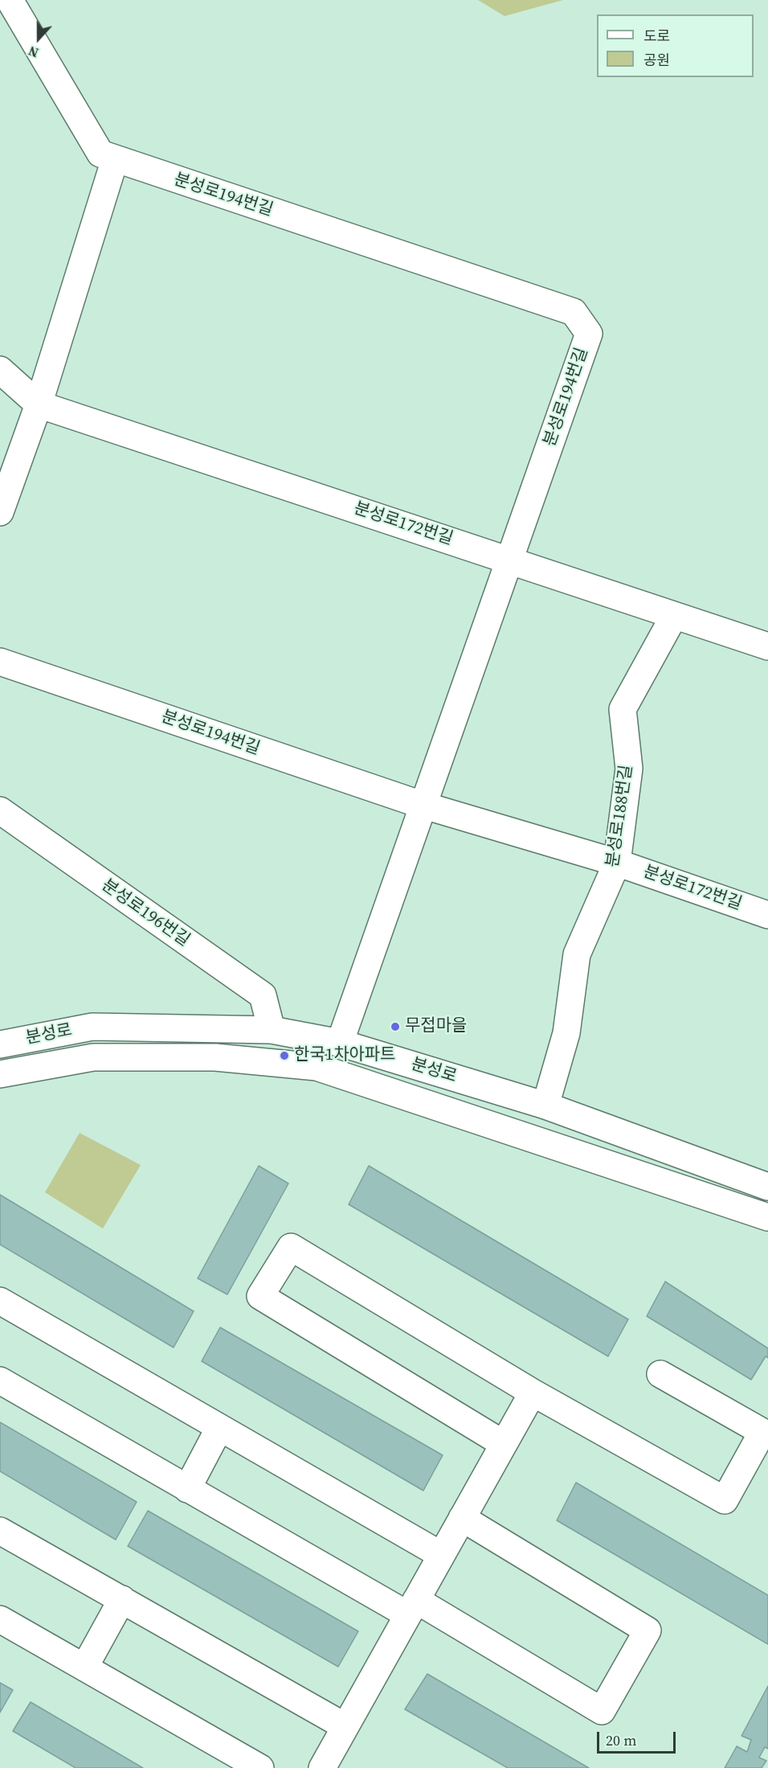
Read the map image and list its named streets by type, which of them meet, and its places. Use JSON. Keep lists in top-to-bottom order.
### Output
{
  "streets": {
    "street": [
      "분성로194번길",
      "분성로172번길",
      "분성로188번길",
      "분성로196번길",
      "분성로"
    ]
  },
  "crossings": [
    ["분성로194번길", "분성로172번길"],
    ["분성로194번길", "분성로"],
    ["분성로172번길", "분성로188번길"],
    ["분성로188번길", "분성로"],
    ["분성로196번길", "분성로"]
  ],
  "places": ["무접마을", "한국1차아파트"],
  "legend": ["도로", "공원"],
  "scale_bar": "20 m",
  "north": "bottom"
}
